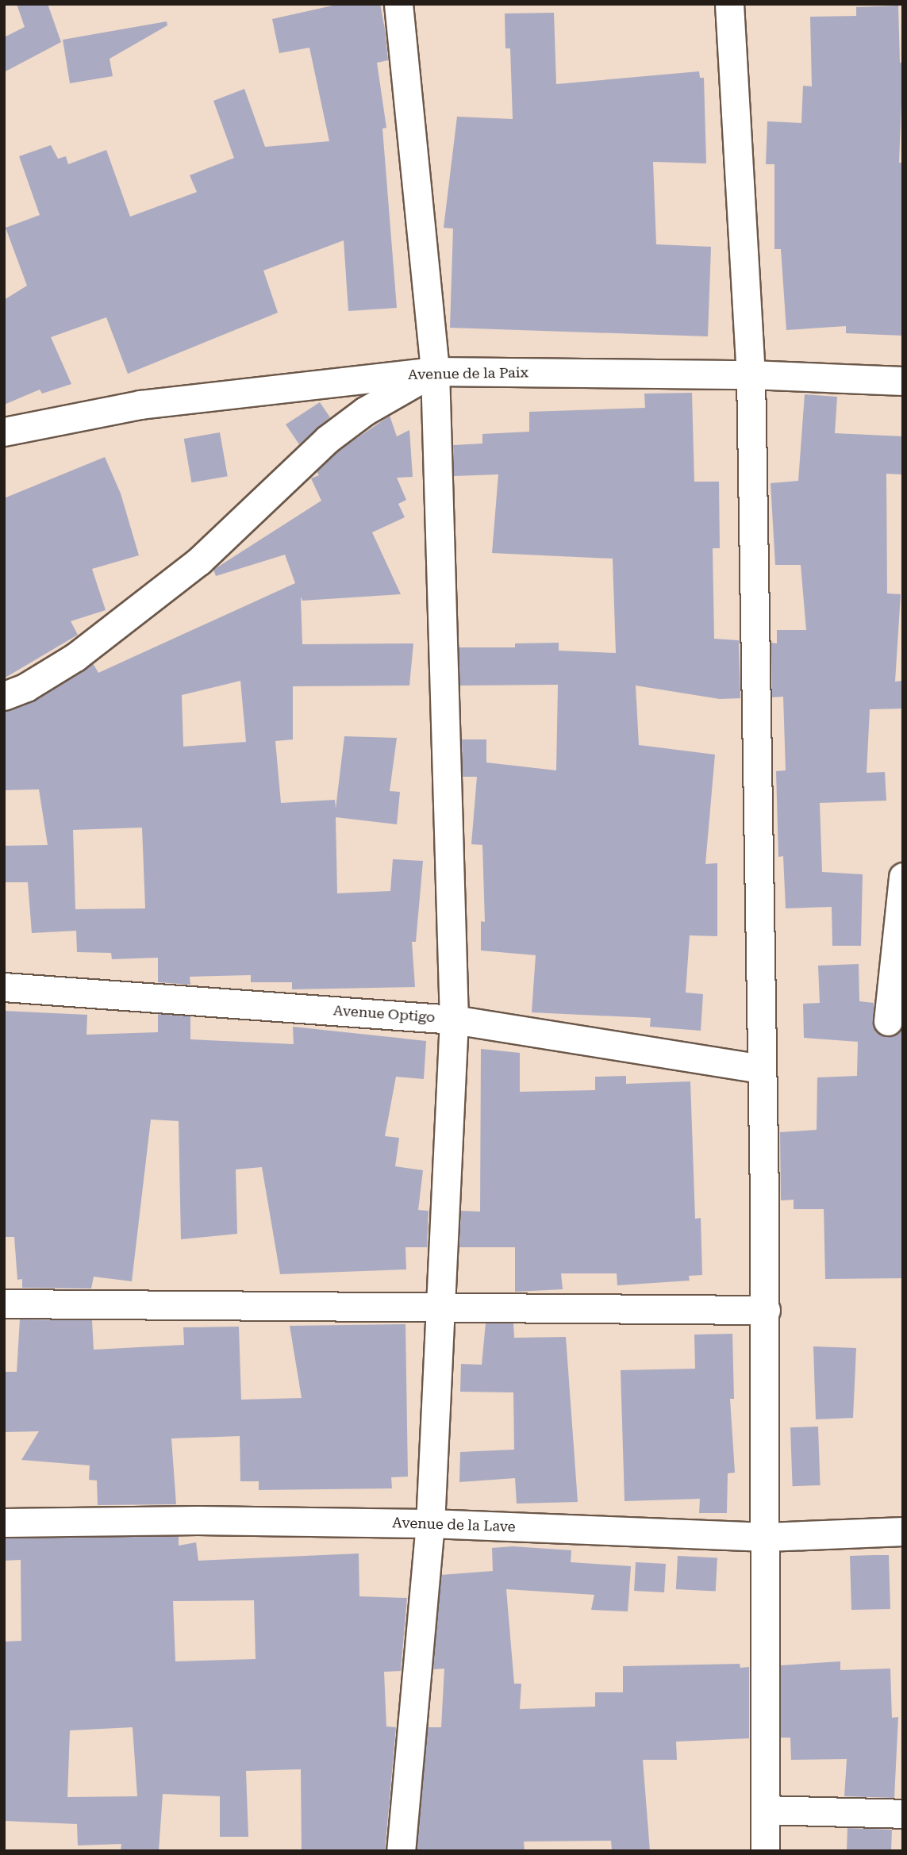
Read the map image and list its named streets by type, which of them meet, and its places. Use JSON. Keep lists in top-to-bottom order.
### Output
{
  "streets": {
    "street": ["Avenue de la Paix", "Avenue Optigo", "Avenue de la Lave"]
  }
}
